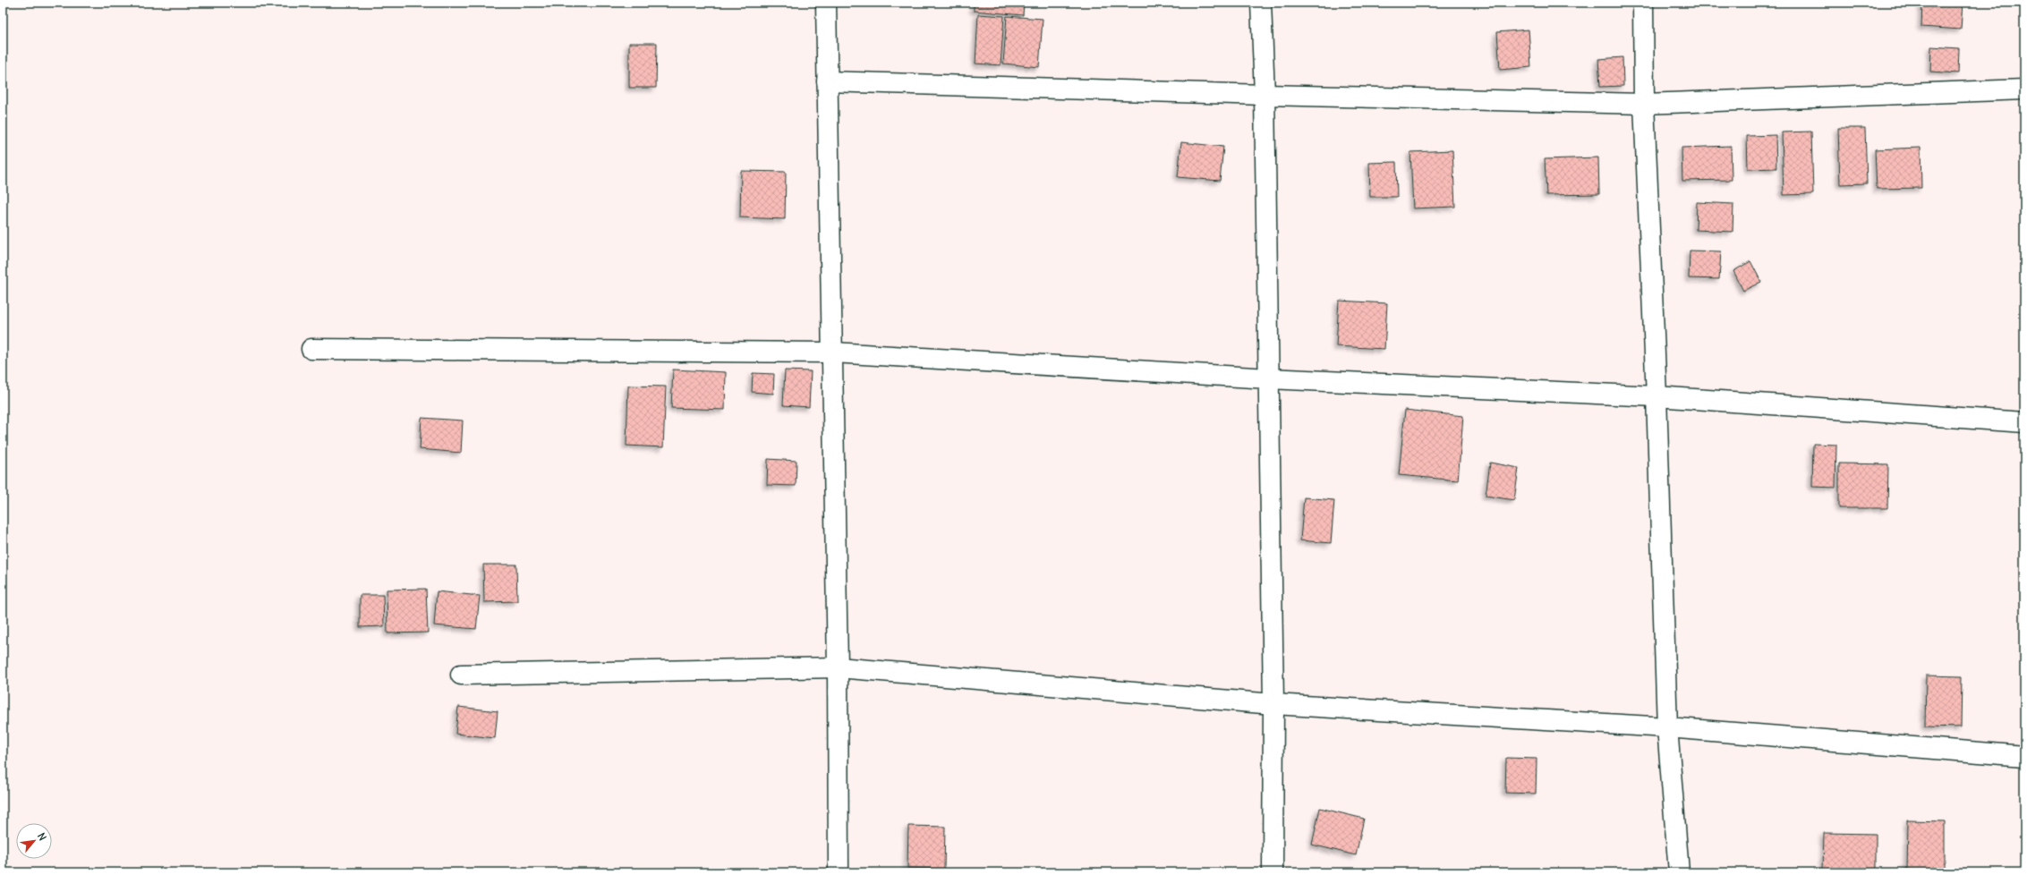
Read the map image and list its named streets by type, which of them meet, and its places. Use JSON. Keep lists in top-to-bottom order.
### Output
{
  "north": "top right"
}
